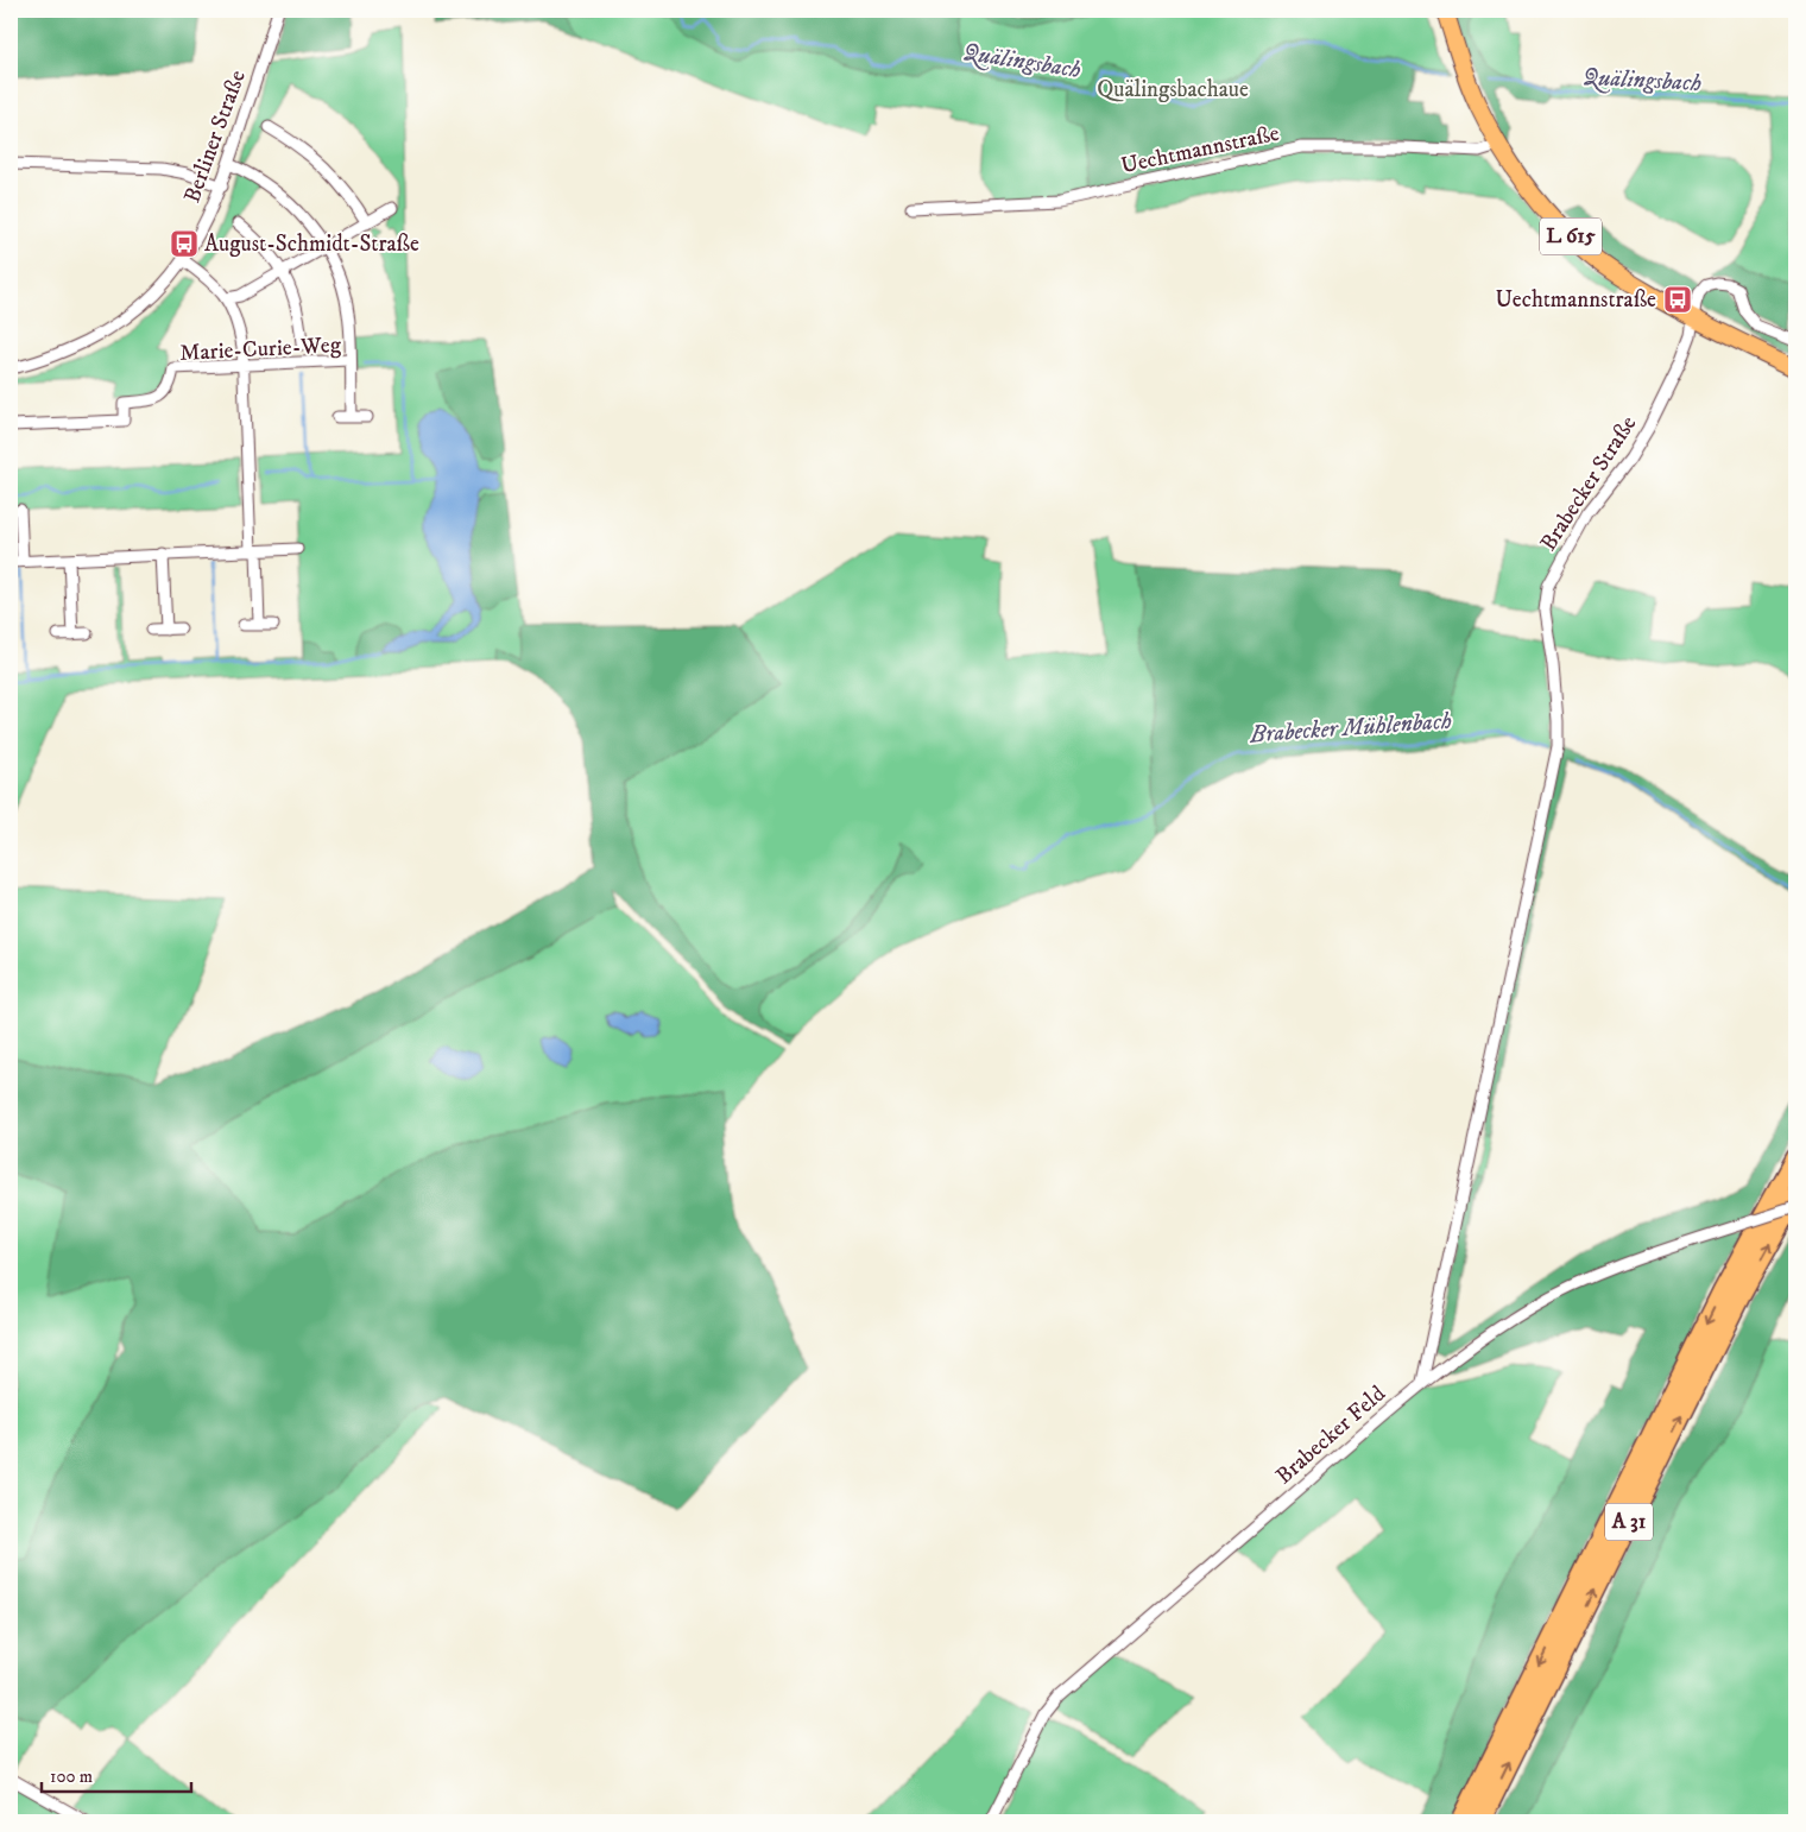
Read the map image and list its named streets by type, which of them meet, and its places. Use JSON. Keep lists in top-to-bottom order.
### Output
{
  "streets": {
    "highway": ["A 31"],
    "main road": ["L 615"],
    "street": [
      "Berliner Straße",
      "Uechtmannstraße",
      "Marie-Curie-Weg",
      "Brabecker Straße",
      "Brabecker Feld"
    ]
  },
  "crossings": [
    ["Uechtmannstraße", "L 615"],
    ["L 615", "Brabecker Straße"],
    ["Brabecker Straße", "Brabecker Feld"]
  ],
  "water": ["Quälingsbach", "Brabecker Mühlenbach"],
  "parks": ["Quälingsbachaue"],
  "places": {
    "bus stop": ["August-Schmidt-Straße", "Uechtmannstraße"]
  },
  "scale_bar": "100 m"
}
